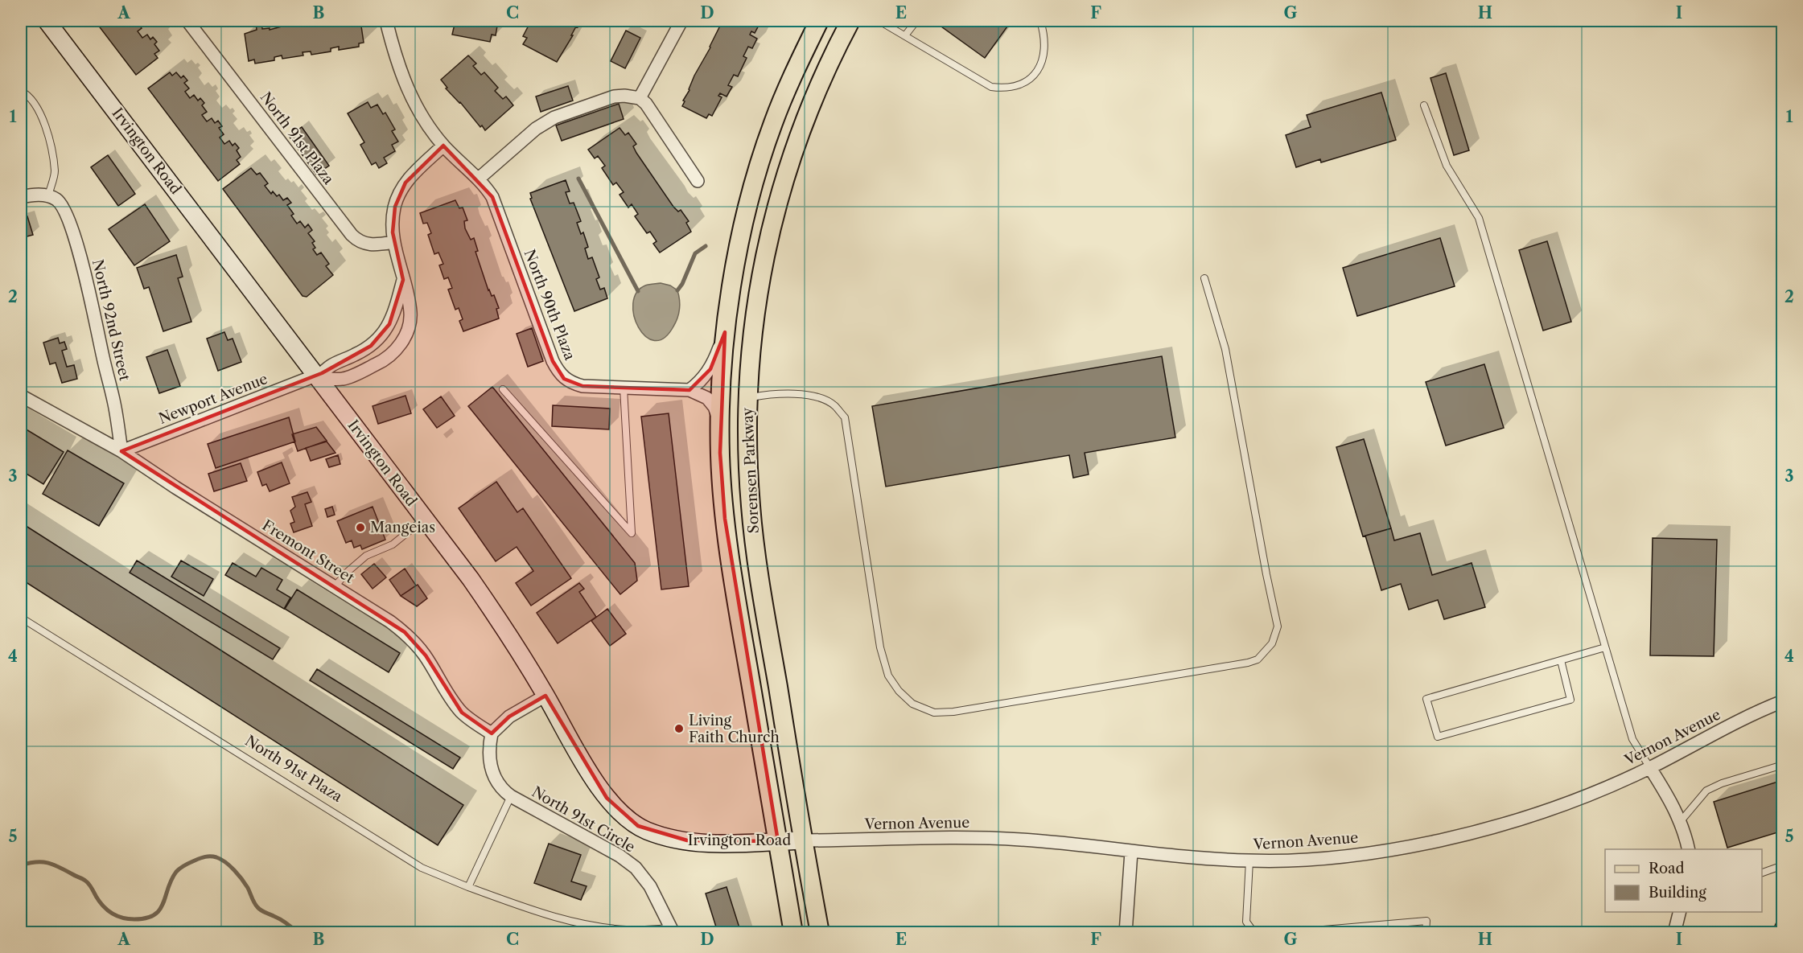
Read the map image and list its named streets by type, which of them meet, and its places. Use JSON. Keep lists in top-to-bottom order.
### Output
{
  "streets": {
    "main road": ["Sorensen Parkway"],
    "street": [
      "North 91st Plaza",
      "Irvington Road",
      "North 90th Plaza",
      "North 92nd Street",
      "Newport Avenue",
      "Fremont Street",
      "Vernon Avenue",
      "North 91st Circle"
    ]
  },
  "crossings": [
    ["North 91st Plaza", "North 91st Circle"],
    ["Irvington Road", "Newport Avenue"],
    ["Irvington Road", "Sorensen Parkway"],
    ["Irvington Road", "Vernon Avenue"],
    ["North 92nd Street", "Newport Avenue"],
    ["North 92nd Street", "Fremont Street"],
    ["Newport Avenue", "Fremont Street"],
    ["Sorensen Parkway", "Vernon Avenue"],
    ["Fremont Street", "North 91st Circle"]
  ],
  "places": ["Mangeias", "Living Faith Church"],
  "legend": ["Road", "Building"],
  "grid": {
    "columns": [
      "A",
      "B",
      "C",
      "D",
      "E",
      "F",
      "G",
      "H",
      "I"
    ],
    "rows": [
      "1",
      "2",
      "3",
      "4",
      "5"
    ]
  }
}
